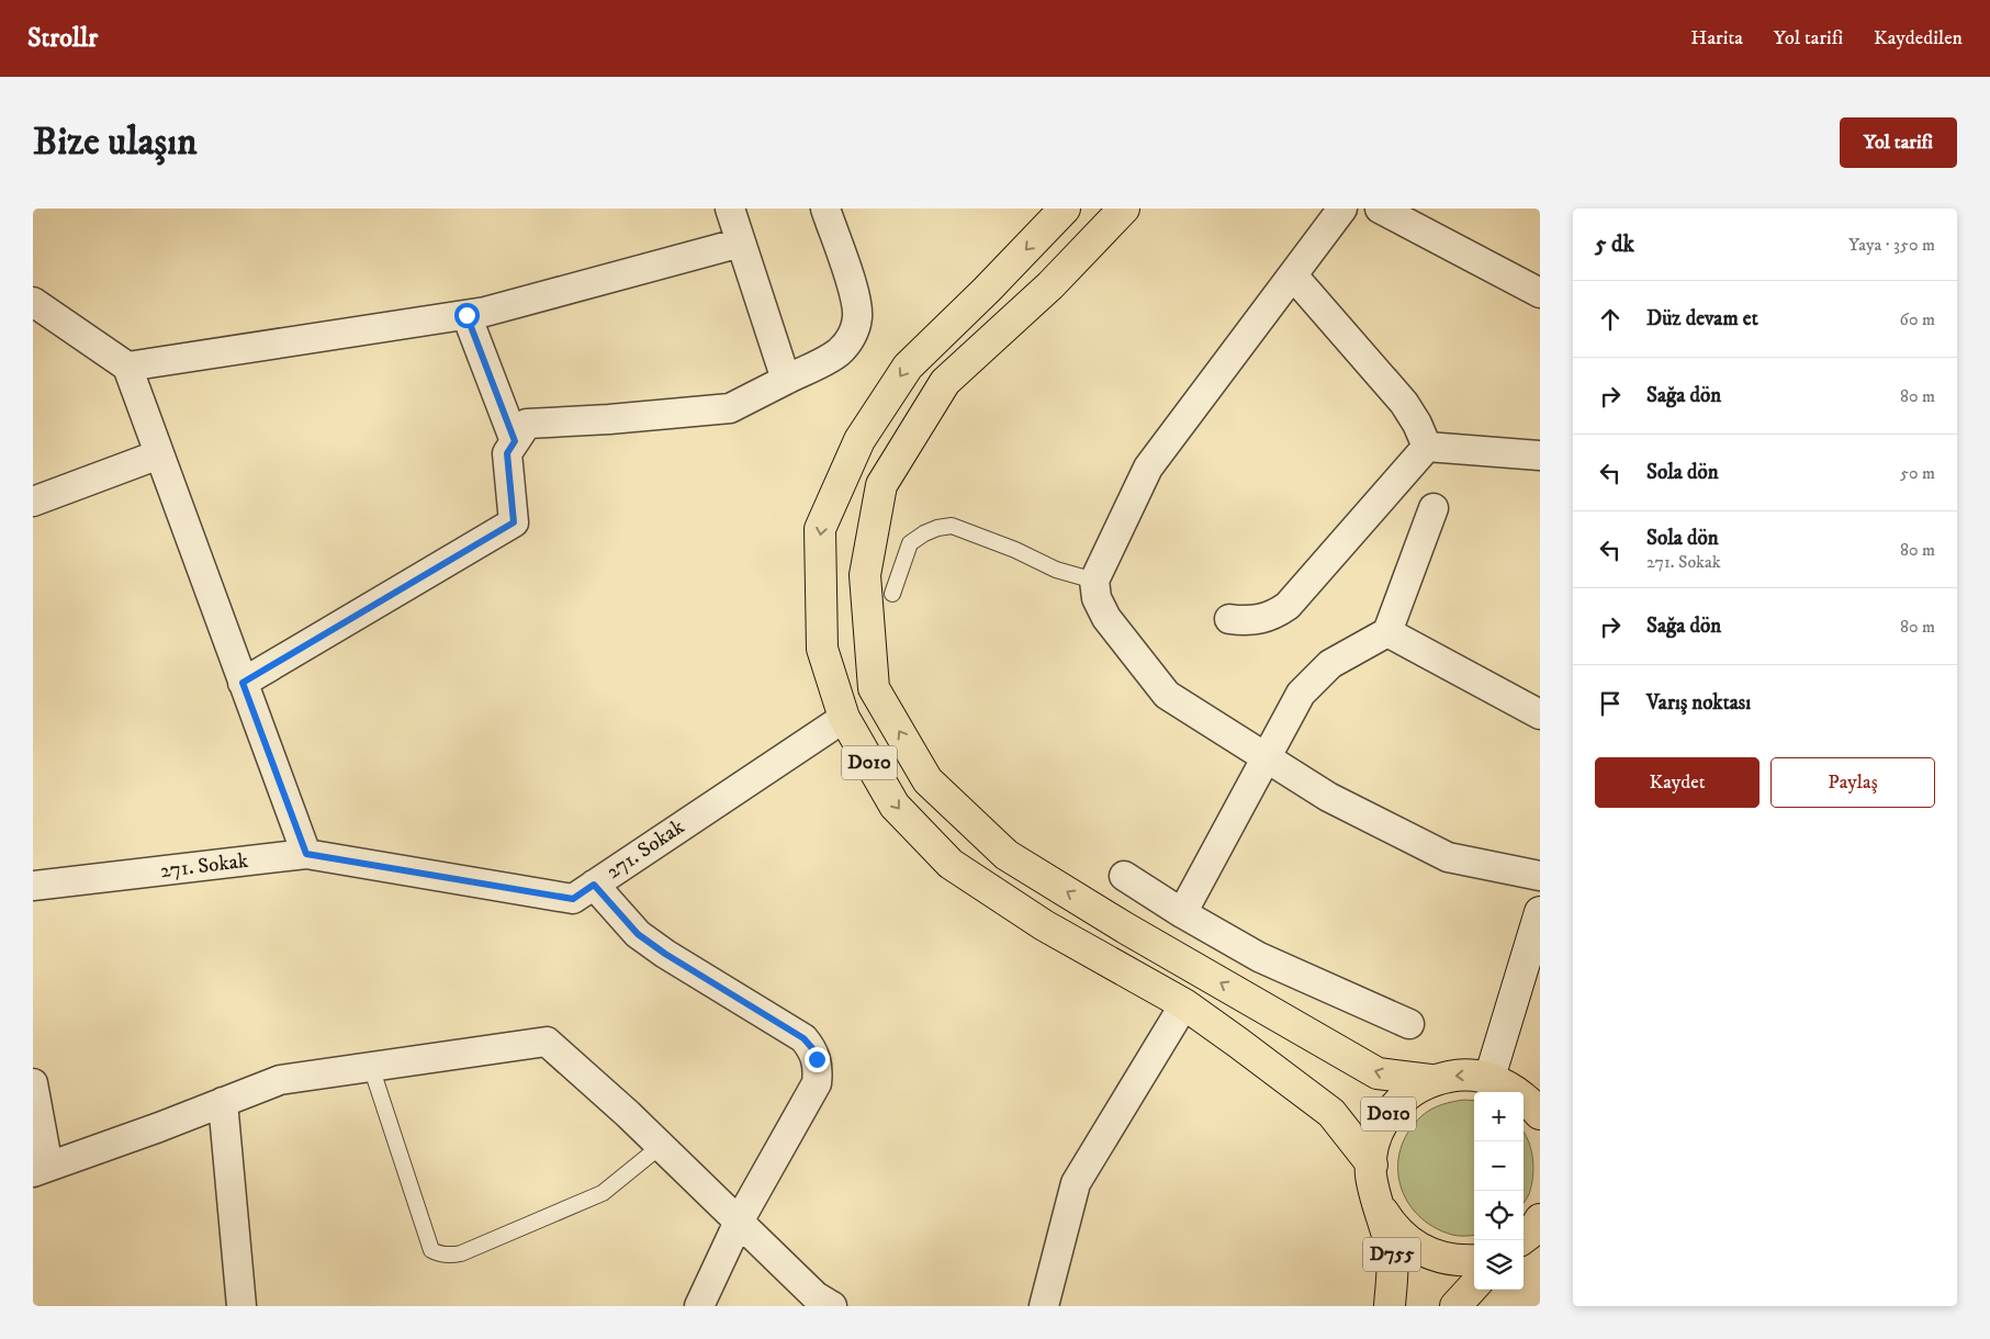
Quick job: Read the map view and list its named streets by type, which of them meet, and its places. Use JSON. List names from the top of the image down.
{
  "streets": {
    "highway": ["D010", "D755"],
    "street": ["271. Sokak"]
  },
  "crossings": [
    ["D010", "271. Sokak"],
    ["D010", "D755"]
  ],
  "page": {
    "header": "Strollr",
    "nav": ["Harita", "Yol tarifi", "Kaydedilen"],
    "buttons": [
      "Yol tarifi",
      ["Kaydet", "Paylaş"]
    ],
    "title": "Bize ulaşın",
    "heading": ["5 dk", "Yaya · 350 m"],
    "list": [
      ["Düz devam et", "60 m"],
      ["Sağa dön", "80 m"],
      ["Sola dön", "50 m"],
      ["Sola dön", "271. Sokak", "80 m"],
      ["Sağa dön", "80 m"],
      "Varış noktası"
    ],
    "map_buttons": ["+", "−"]
  }
}
